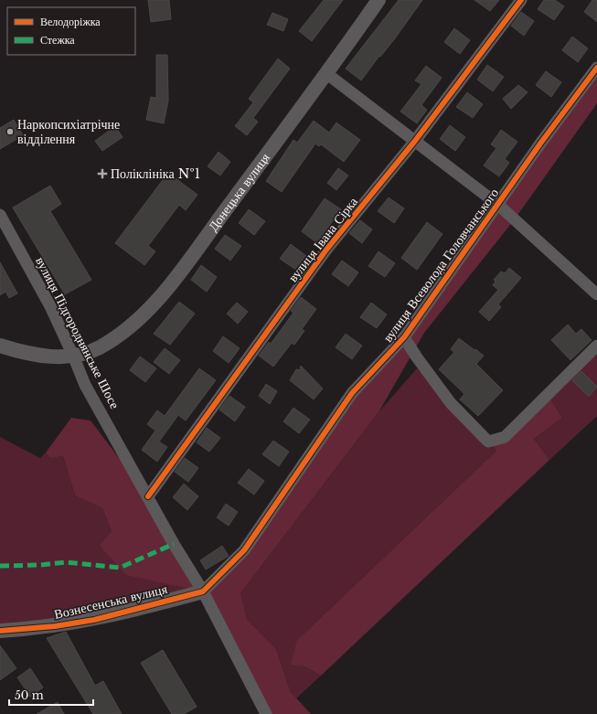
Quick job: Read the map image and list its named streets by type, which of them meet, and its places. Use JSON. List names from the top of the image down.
{
  "streets": {
    "street": [
      "Донецька вулиця",
      "вулиця Івана Сірка",
      "вулиця Всеволода Головчанського",
      "вулиця Підгороднянське Шосе",
      "Вознесенська вулиця"
    ]
  },
  "crossings": [
    ["Донецька вулиця", "вулиця Підгороднянське Шосе"],
    ["вулиця Івана Сірка", "вулиця Підгороднянське Шосе"],
    ["вулиця Всеволода Головчанського", "вулиця Підгороднянське Шосе"],
    ["вулиця Всеволода Головчанського", "Вознесенська вулиця"],
    ["вулиця Підгороднянське Шосе", "Вознесенська вулиця"]
  ],
  "places": {
    "other": ["Наркопсихіатрічне відділення"],
    "health": ["Поліклініка №1"]
  },
  "legend": ["Велодоріжка", "Стежка"],
  "scale_bar": "50 m"
}
